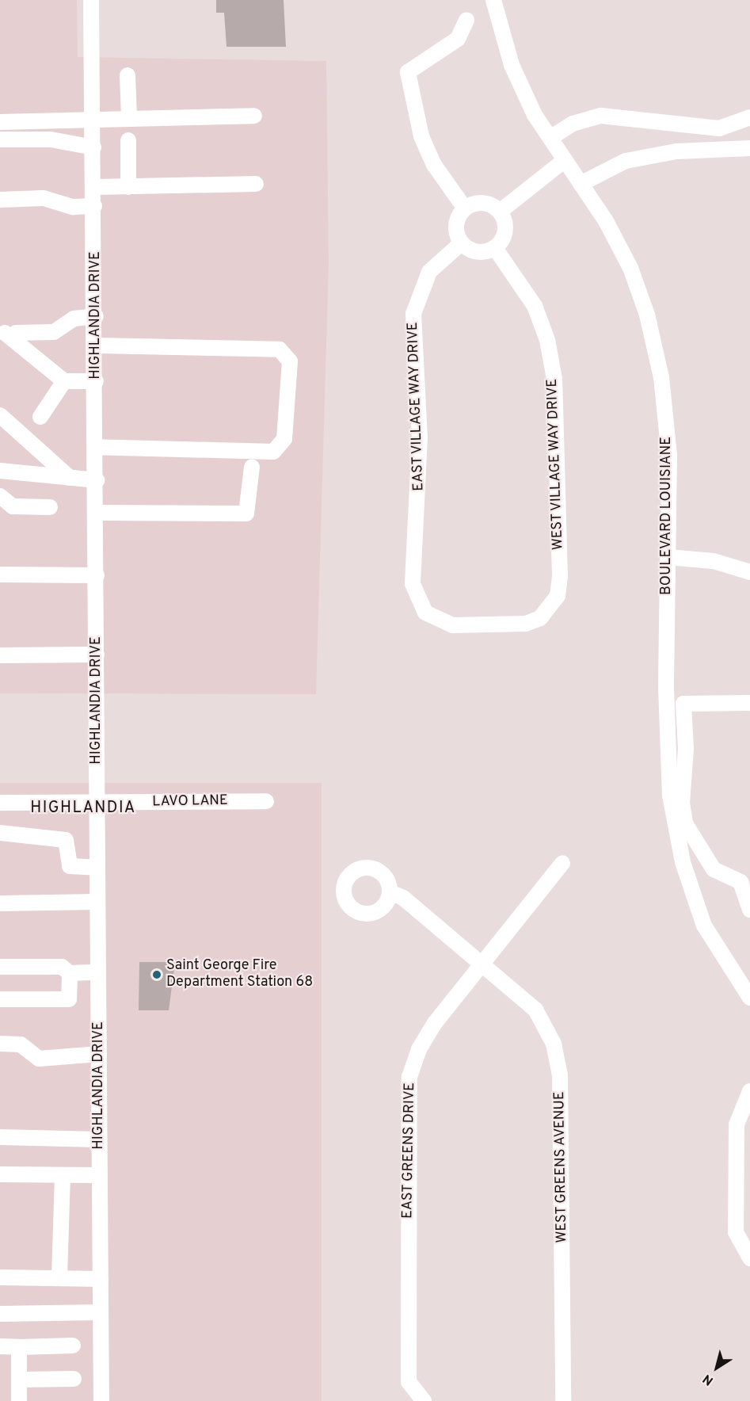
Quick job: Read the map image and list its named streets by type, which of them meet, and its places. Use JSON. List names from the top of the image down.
{
  "streets": {
    "street": [
      "HIGHLANDIA DRIVE",
      "EAST VILLAGE WAY DRIVE",
      "WEST VILLAGE WAY DRIVE",
      "BOULEVARD LOUISIANE",
      "LAVO LANE",
      "EAST GREENS DRIVE",
      "WEST GREENS AVENUE"
    ]
  },
  "crossings": [
    ["HIGHLANDIA DRIVE", "LAVO LANE"],
    ["EAST VILLAGE WAY DRIVE", "WEST VILLAGE WAY DRIVE"],
    ["EAST GREENS DRIVE", "WEST GREENS AVENUE"]
  ],
  "districts": ["HIGHLANDIA"],
  "places": ["Saint George Fire Department Station 68"],
  "north": "bottom left"
}
